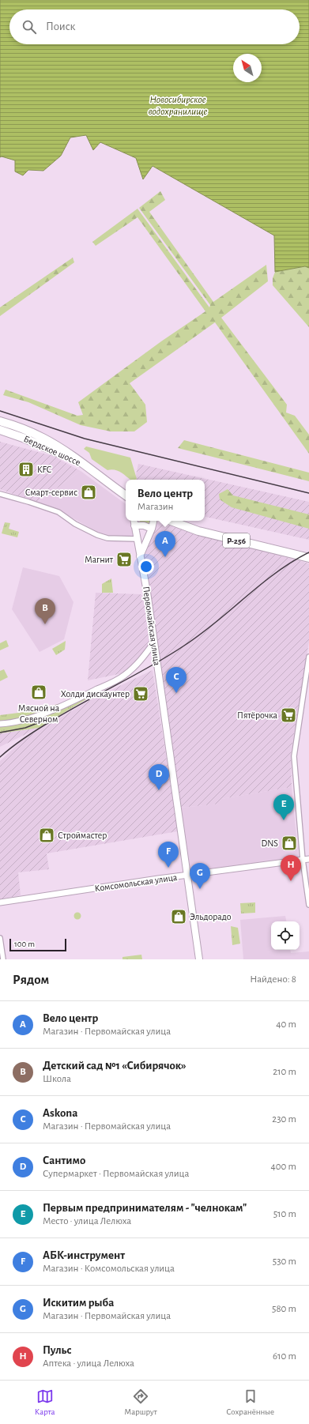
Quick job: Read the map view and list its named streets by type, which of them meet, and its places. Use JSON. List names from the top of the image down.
{
  "streets": {
    "highway": ["Бердское шоссе", "Р-256"],
    "main road": ["Первомайская улица"],
    "street": ["Комсомольская улица"]
  },
  "crossings": [
    ["Первомайская улица", "Комсомольская улица"]
  ],
  "water": ["Новосибирское водохранилище"],
  "places": {
    "building": ["KFC"],
    "shop": [
      "Смарт-сервис",
      "Мясной на Северном",
      "Строймастер",
      "DNS",
      "Эльдорадо"
    ],
    "supermarket": ["Магнит", "Холди дискаунтер", "Пятёрочка"]
  },
  "scale_bar": "100 m",
  "north": "top left",
  "page": {
    "search": "Поиск",
    "popup": ["Вело центр", "Магазин"],
    "pins": [
      "A",
      "B",
      "C",
      "D",
      "E",
      "F",
      "H",
      "G"
    ],
    "scale": "100 m",
    "heading": ["Рядом", "Найдено: 8"],
    "list": [
      {
        "mark": "A",
        "name": "Вело центр",
        "note": "Магазин · Первомайская улица",
        "value": "40 m"
      },
      {
        "mark": "B",
        "name": "Детский сад №1 «Сибирячок»",
        "note": "Школа",
        "value": "210 m"
      },
      {
        "mark": "C",
        "name": "Askona",
        "note": "Магазин · Первомайская улица",
        "value": "230 m"
      },
      {
        "mark": "D",
        "name": "Сантимо",
        "note": "Супермаркет · Первомайская улица",
        "value": "400 m"
      },
      {
        "mark": "E",
        "name": "Первым предпринимателям - \"челнокам\"",
        "note": "Место · улица Лелюха",
        "value": "510 m"
      },
      {
        "mark": "F",
        "name": "АБК-инструмент",
        "note": "Магазин · Комсомольская улица",
        "value": "530 m"
      },
      {
        "mark": "G",
        "name": "Искитим рыба",
        "note": "Магазин · Первомайская улица",
        "value": "580 m"
      },
      {
        "mark": "H",
        "name": "Пульс",
        "note": "Аптека · улица Лелюха",
        "value": "610 m"
      }
    ],
    "nav": ["Карта", "Маршрут", "Сохранённые"]
  }
}
